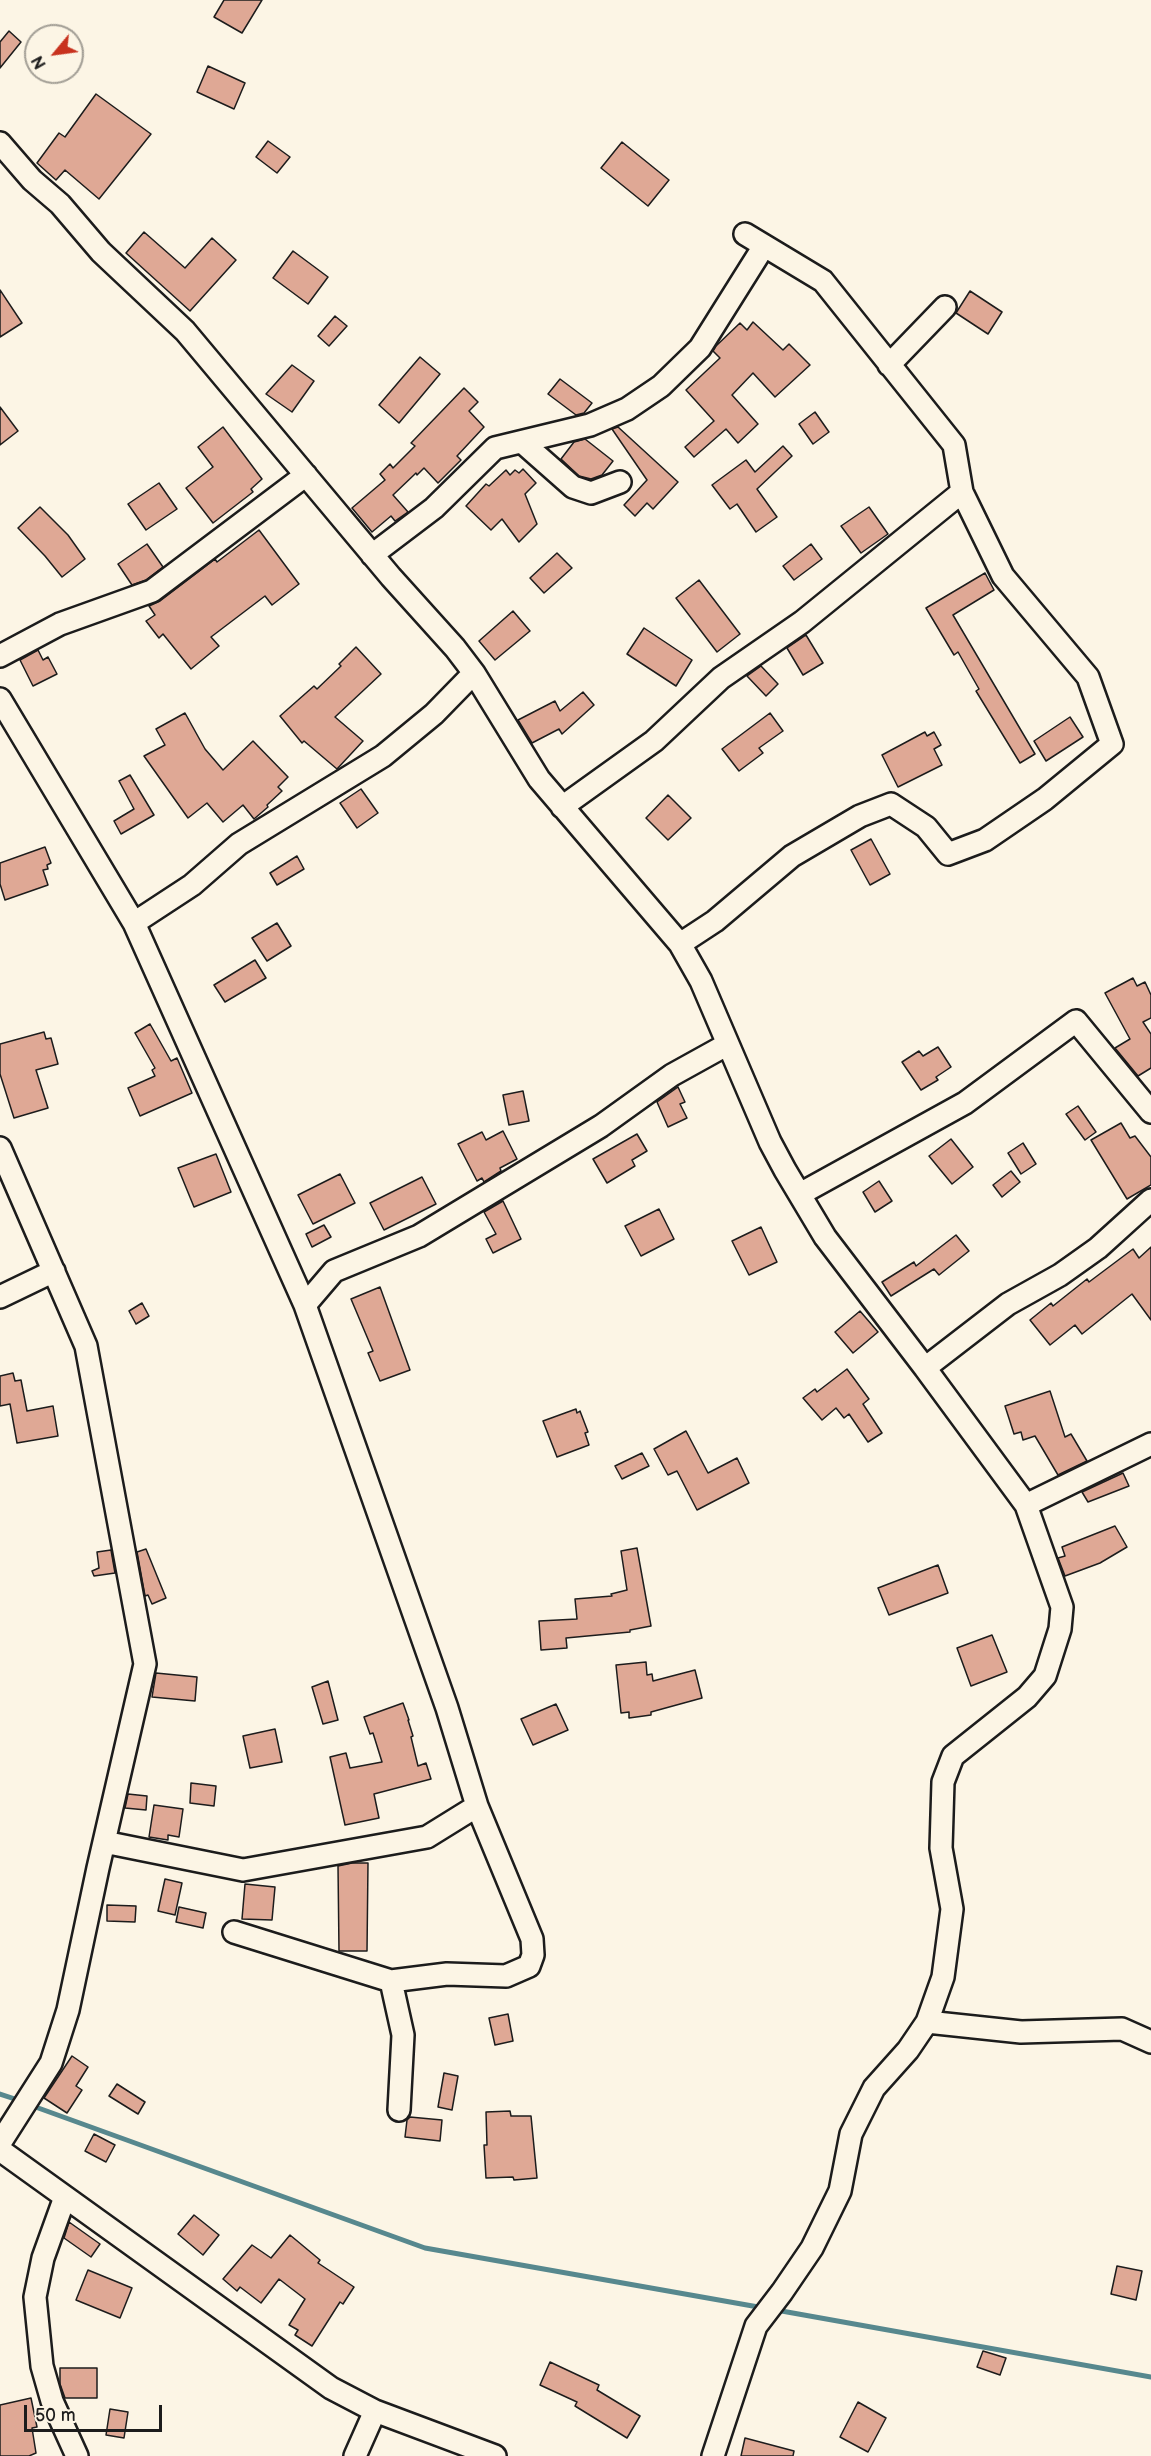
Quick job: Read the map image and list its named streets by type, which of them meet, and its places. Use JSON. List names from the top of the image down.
{
  "scale_bar": "50 m",
  "north": "bottom left"
}
